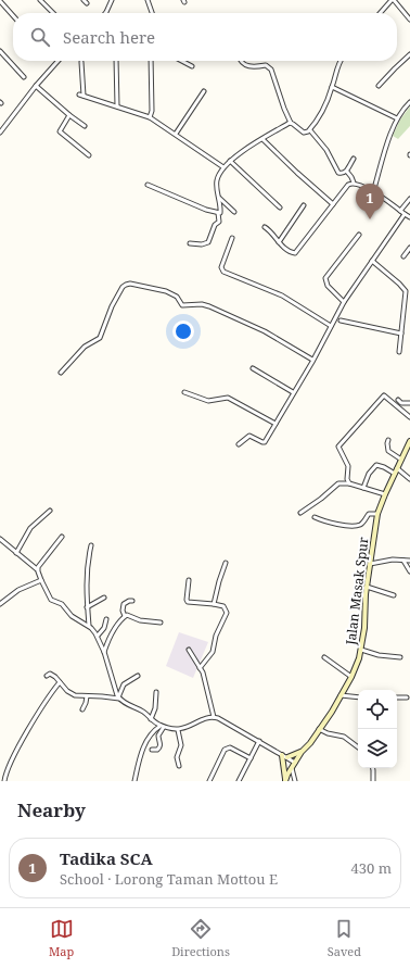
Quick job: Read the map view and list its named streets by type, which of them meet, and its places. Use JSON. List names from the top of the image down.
{
  "streets": {
    "street": ["Jalan Masak Spur"]
  },
  "page": {
    "search": "Search here",
    "pins": "1",
    "heading": "Nearby",
    "list": [
      {
        "mark": "1",
        "name": "Tadika SCA",
        "note": "School · Lorong Taman Mottou E",
        "value": "430 m"
      }
    ],
    "nav": ["Map", "Directions", "Saved"]
  }
}
